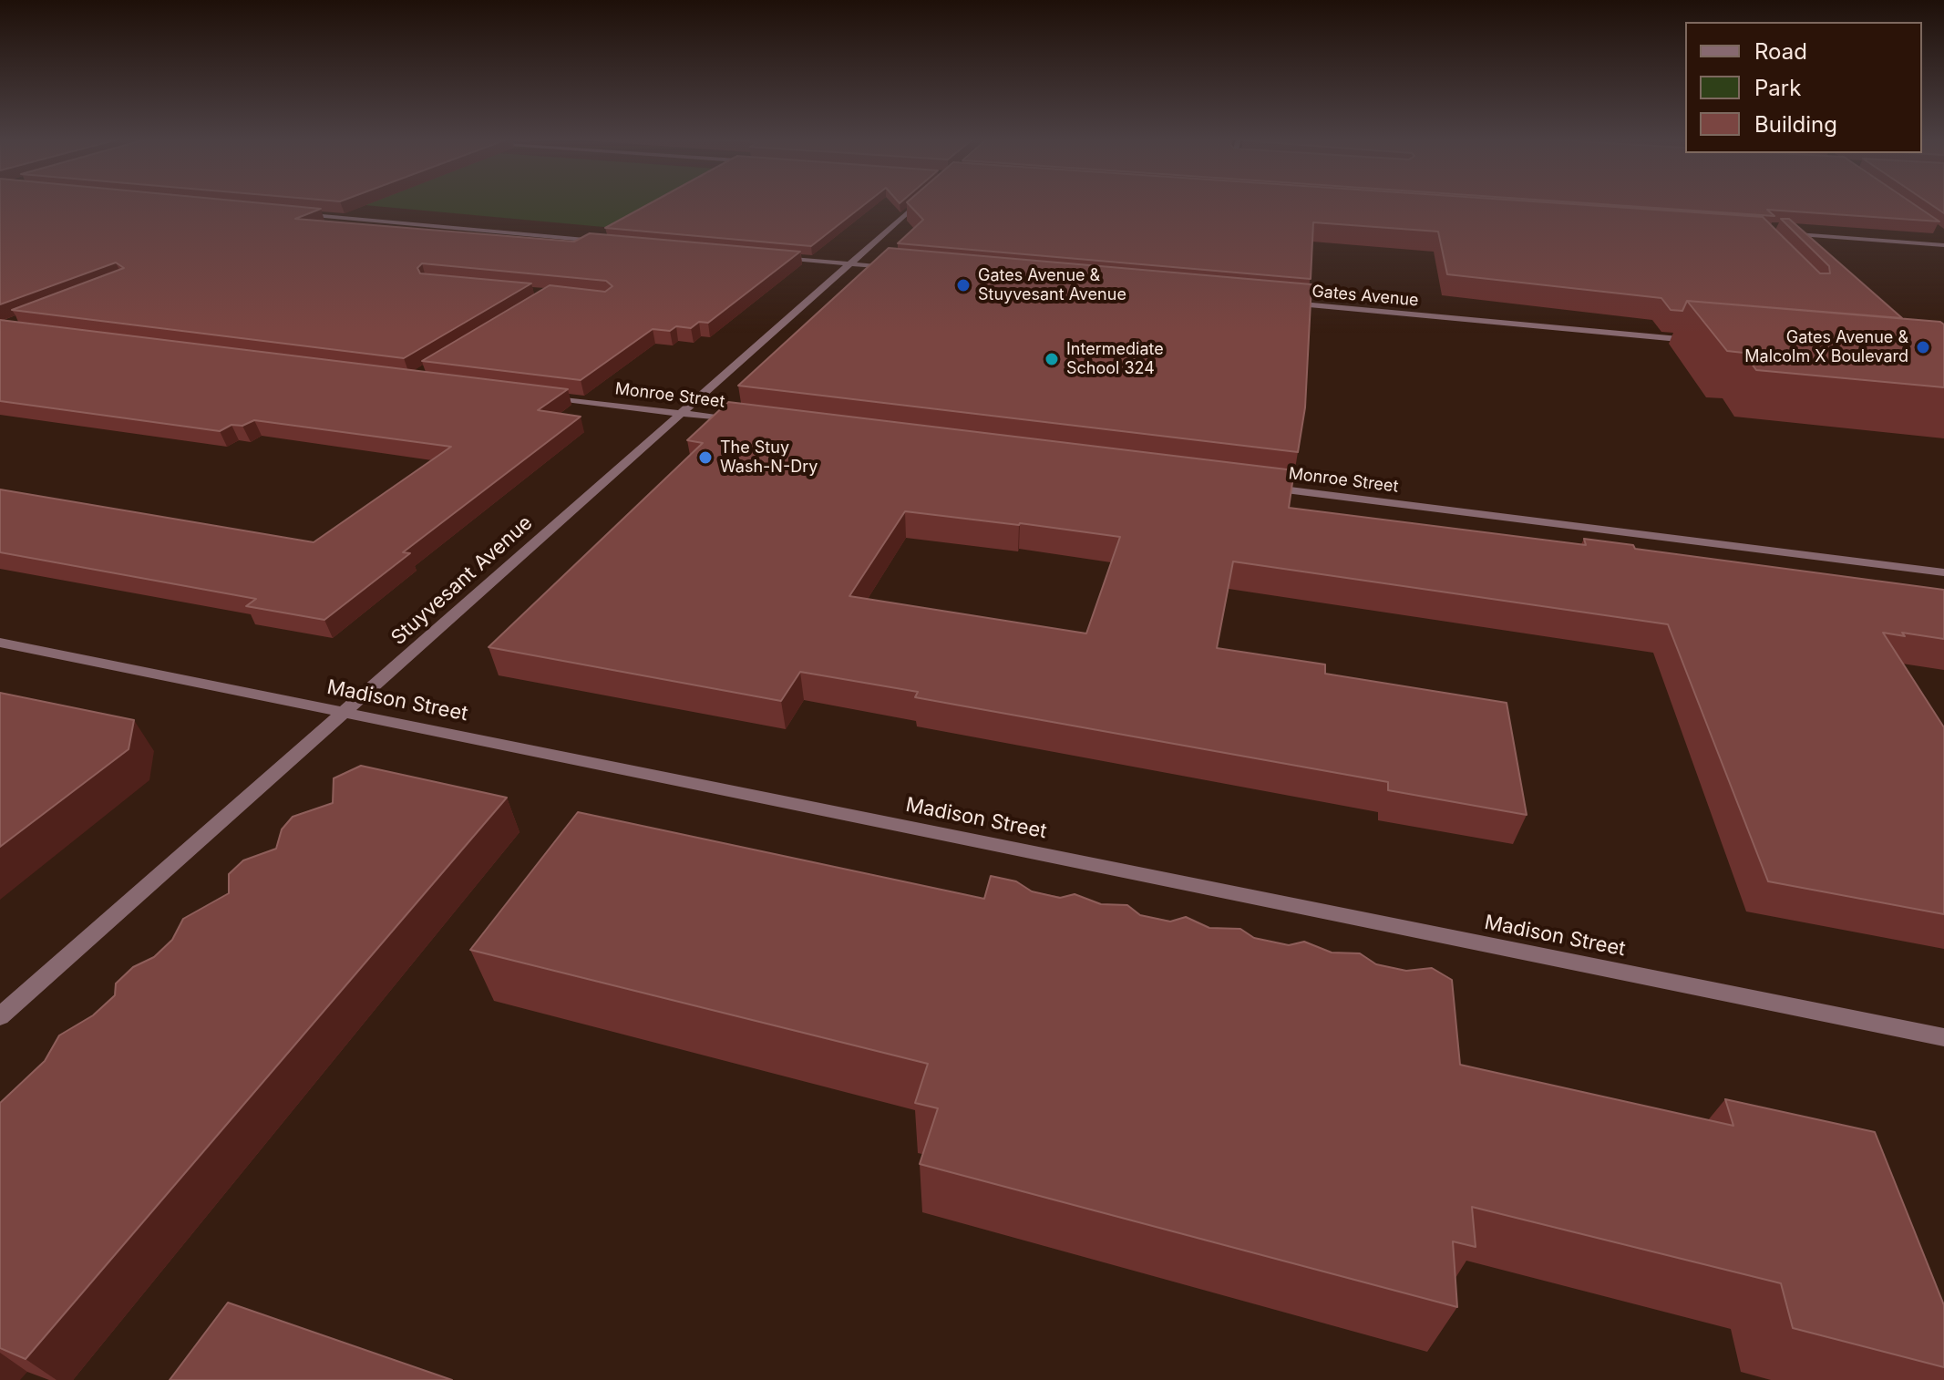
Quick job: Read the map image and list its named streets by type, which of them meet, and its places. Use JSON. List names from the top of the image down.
{
  "streets": {
    "street": [
      "Gates Avenue",
      "Monroe Street",
      "Stuyvesant Avenue",
      "Madison Street"
    ]
  },
  "crossings": [
    ["Monroe Street", "Stuyvesant Avenue"],
    ["Stuyvesant Avenue", "Madison Street"]
  ],
  "places": [
    "Gates Avenue & Stuyvesant Avenue",
    "Gates Avenue & Malcolm X Boulevard",
    "Intermediate School 324",
    "The Stuy Wash-N-Dry"
  ],
  "legend": ["Road", "Park", "Building"]
}
